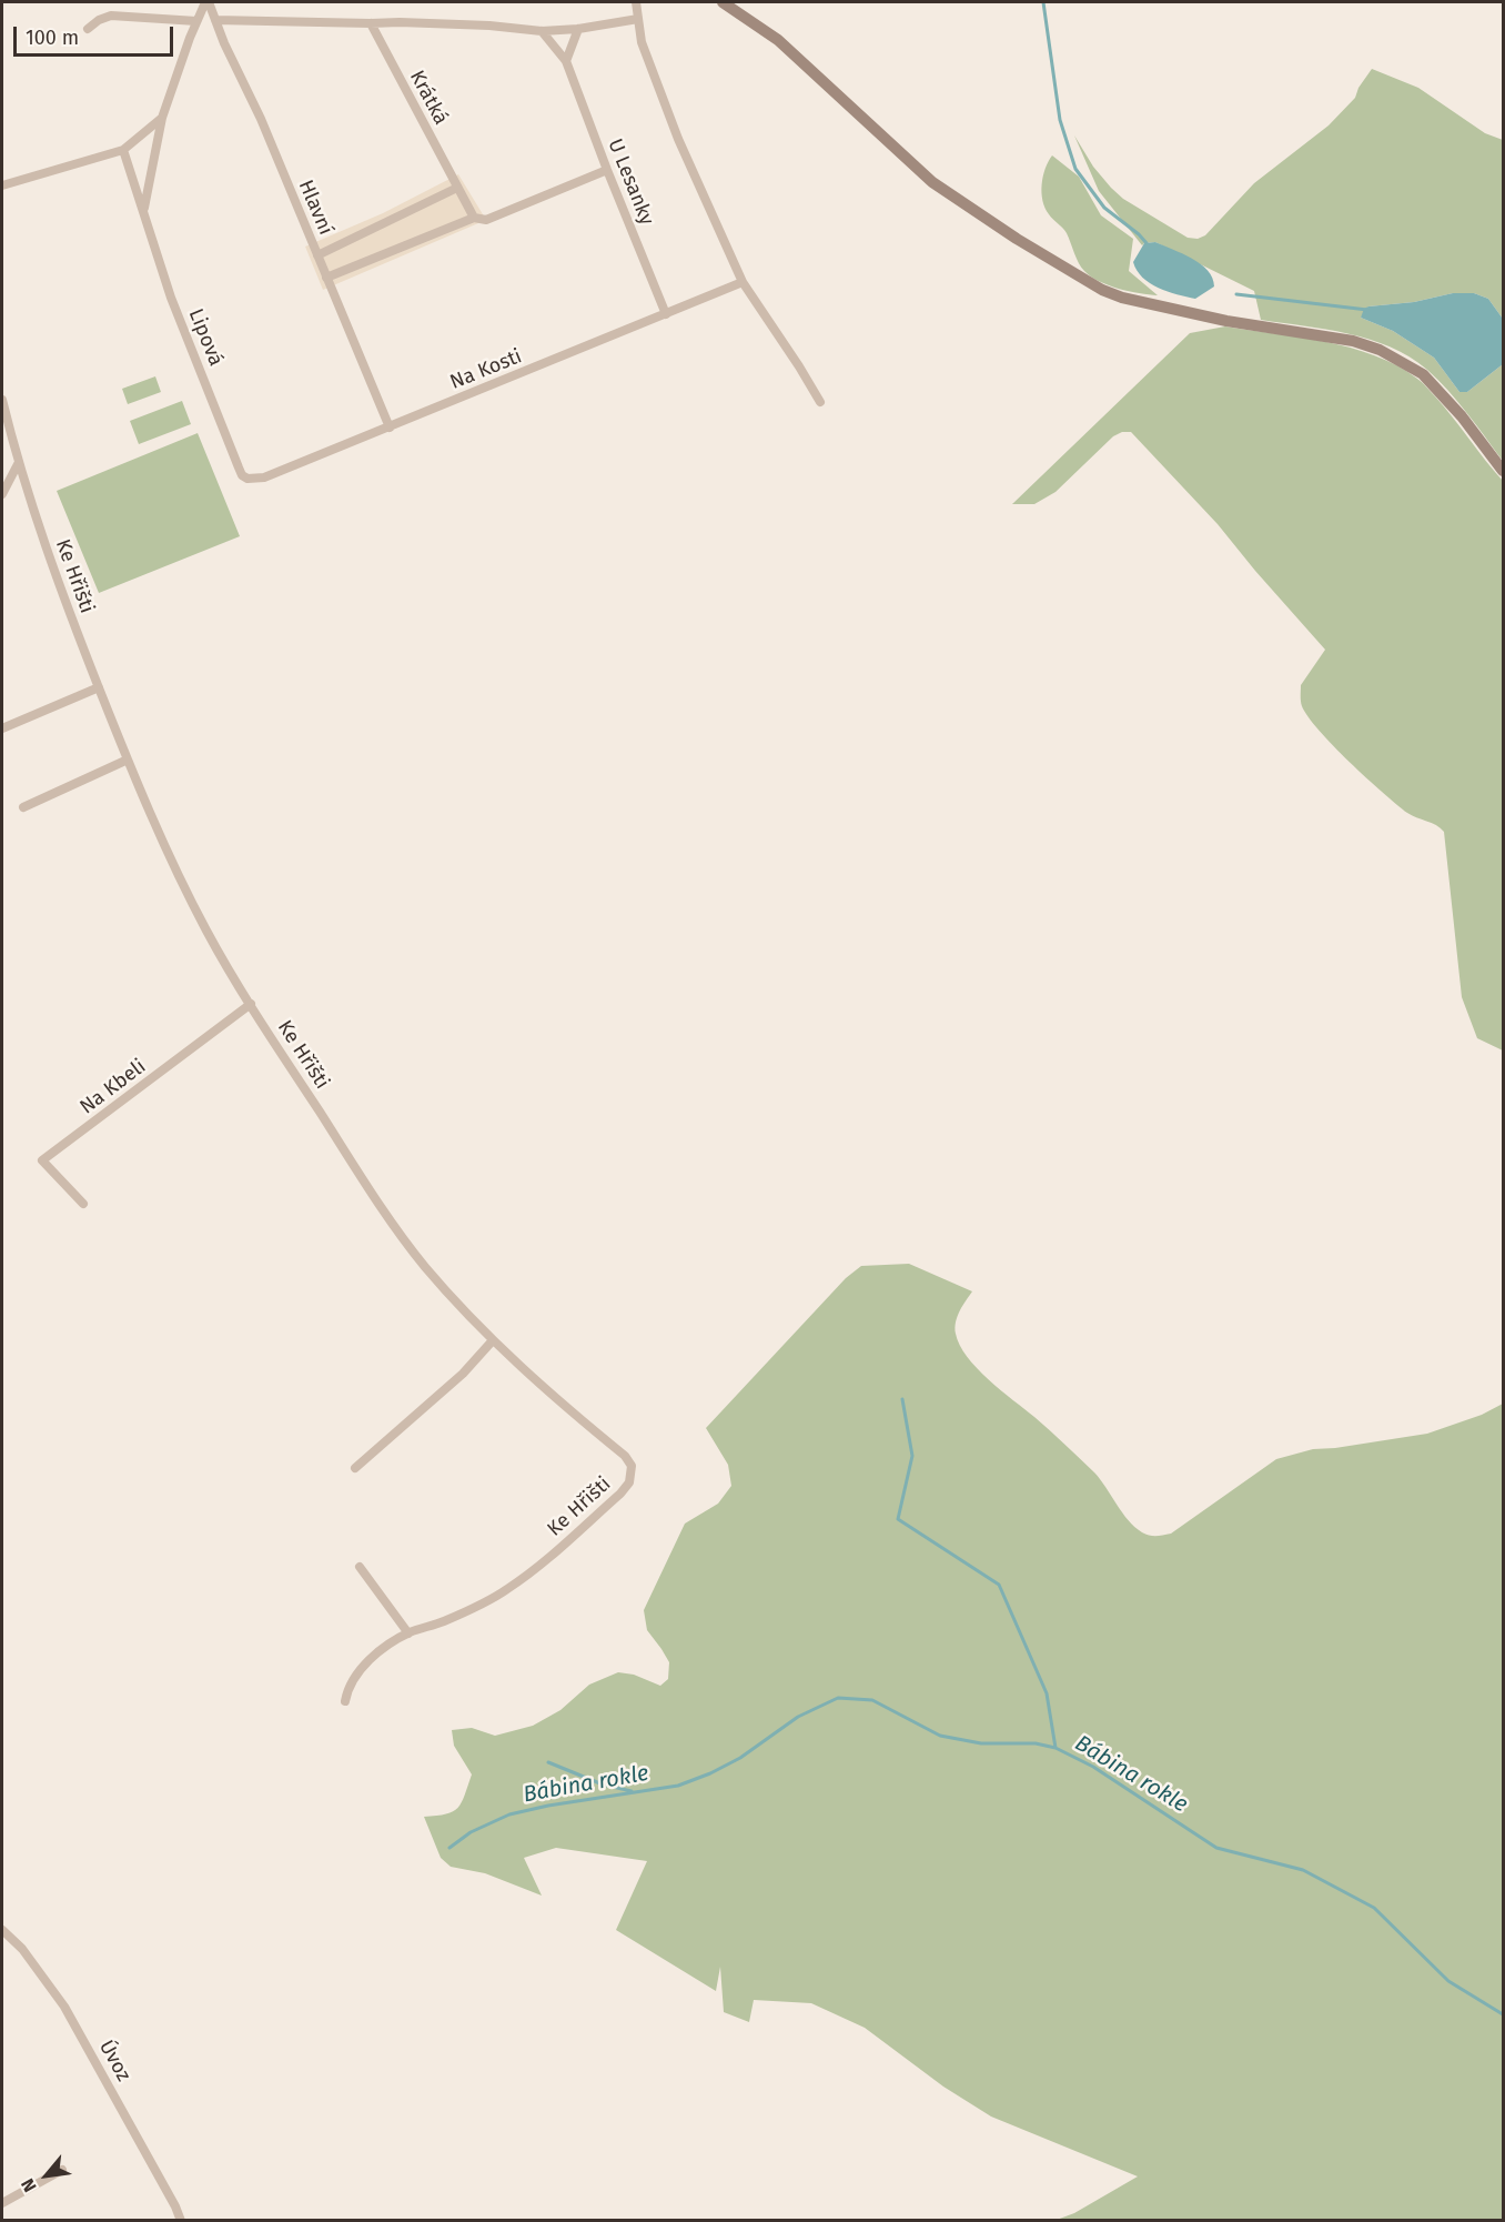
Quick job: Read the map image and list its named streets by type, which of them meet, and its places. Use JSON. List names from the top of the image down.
{
  "streets": {
    "street": [
      "Krátká",
      "U Lesanky",
      "Hlavní",
      "Lipová",
      "Na Kosti",
      "Ke Hřišti",
      "Na Kbeli",
      "Úvoz"
    ]
  },
  "crossings": [
    ["U Lesanky", "Na Kosti"],
    ["Hlavní", "Lipová"],
    ["Hlavní", "Na Kosti"],
    ["Lipová", "Na Kosti"],
    ["Ke Hřišti", "Na Kbeli"]
  ],
  "water": ["Bábina rokle"],
  "scale_bar": "100 m",
  "north": "bottom left"
}
